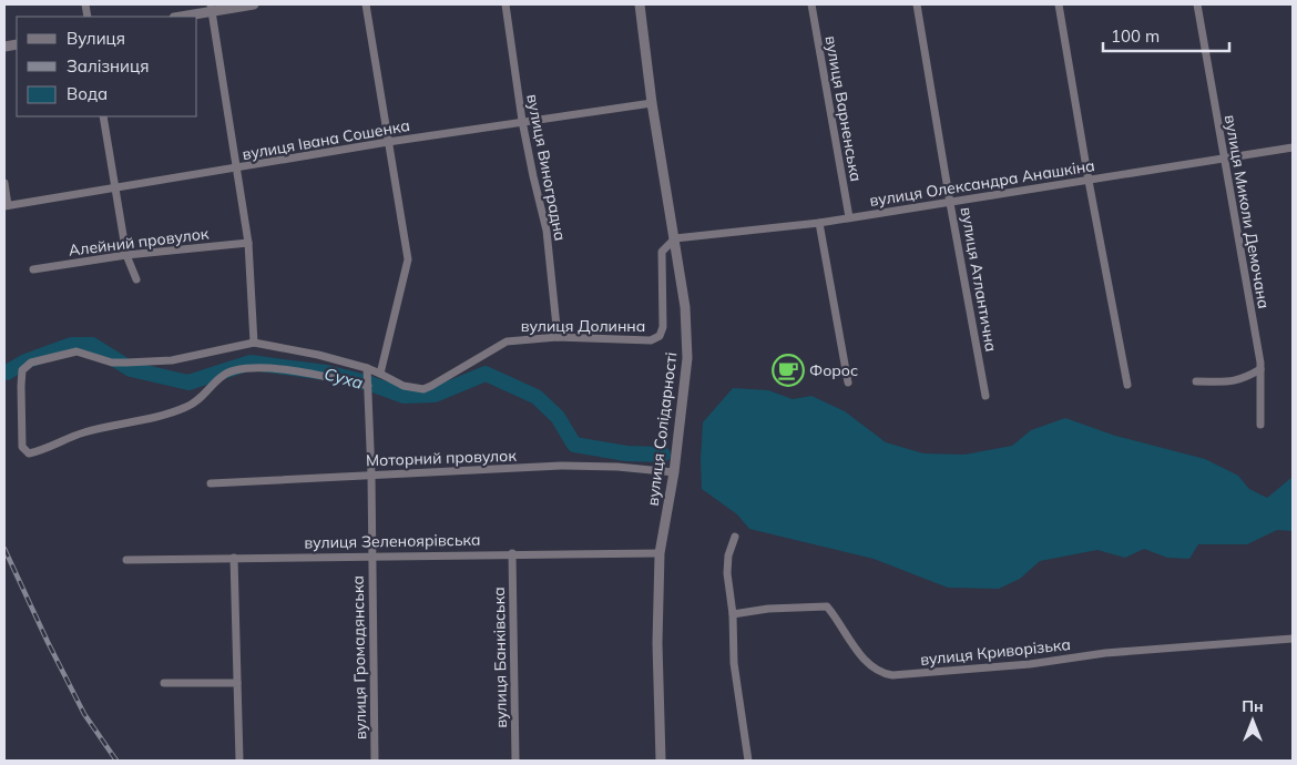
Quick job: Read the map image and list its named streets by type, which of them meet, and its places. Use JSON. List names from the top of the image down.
{
  "streets": {
    "street": [
      "вулиця Варненська",
      "вулиця Івана Сошенка",
      "вулиця Виноградна",
      "вулиця Олександра Анашкіна",
      "вулиця Миколи Демочана",
      "Алейний провулок",
      "вулиця Атлантична",
      "вулиця Долинна",
      "вулиця Солідарності",
      "Моторний провулок",
      "вулиця Зеленоярівська",
      "вулиця Криворізька",
      "вулиця Громадянська",
      "вулиця Банківська"
    ]
  },
  "crossings": [
    ["вулиця Варненська", "вулиця Олександра Анашкіна"],
    ["вулиця Івана Сошенка", "вулиця Виноградна"],
    ["вулиця Івана Сошенка", "вулиця Солідарності"],
    ["вулиця Виноградна", "вулиця Долинна"],
    ["вулиця Олександра Анашкіна", "вулиця Миколи Демочана"],
    ["вулиця Олександра Анашкіна", "вулиця Атлантична"],
    ["вулиця Олександра Анашкіна", "вулиця Долинна"],
    ["вулиця Олександра Анашкіна", "вулиця Солідарності"],
    ["вулиця Долинна", "вулиця Солідарності"],
    ["вулиця Долинна", "вулиця Громадянська"],
    ["вулиця Солідарності", "Моторний провулок"],
    ["вулиця Солідарності", "вулиця Зеленоярівська"],
    ["Моторний провулок", "вулиця Громадянська"],
    ["вулиця Зеленоярівська", "вулиця Громадянська"],
    ["вулиця Зеленоярівська", "вулиця Банківська"]
  ],
  "water": ["Суха"],
  "places": {
    "cafe": ["Форос"]
  },
  "legend": ["Вулиця", "Залізниця", "Вода"],
  "scale_bar": "100 m",
  "north": "top"
}
